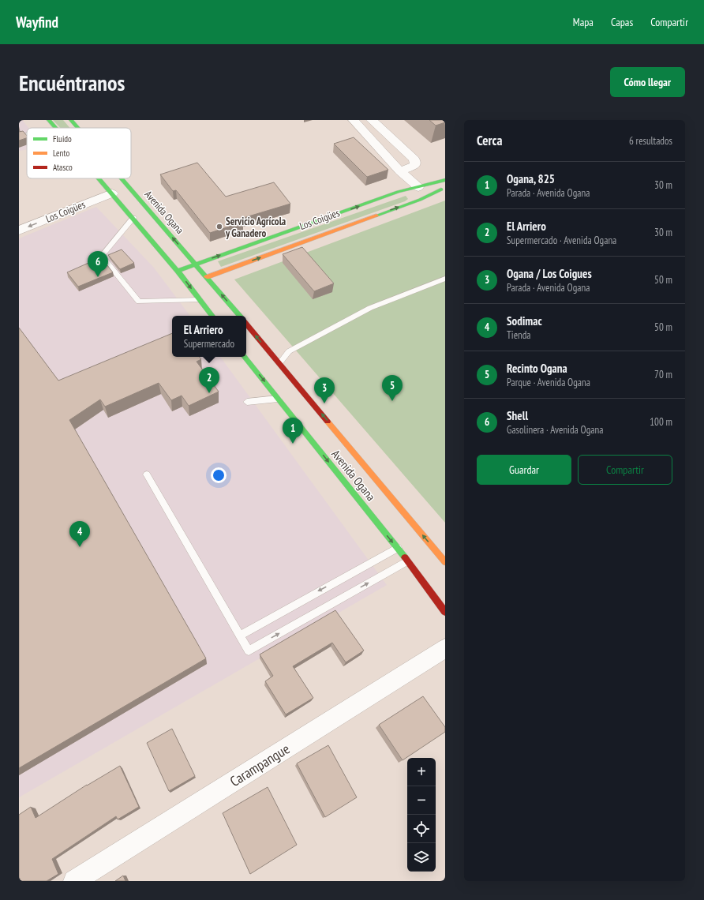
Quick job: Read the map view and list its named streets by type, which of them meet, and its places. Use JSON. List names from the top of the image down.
{
  "streets": {
    "main road": ["Los Coigües", "Avenida Ogana"],
    "street": ["Carampangue"]
  },
  "crossings": [
    ["Los Coigües", "Avenida Ogana"]
  ],
  "places": ["Servicio Agrícola y Ganadero"],
  "legend": ["Fluido", "Lento", "Atasco"],
  "page": {
    "header": "Wayfind",
    "nav": ["Mapa", "Capas", "Compartir"],
    "buttons": [
      "Cómo llegar",
      ["Guardar", "Compartir"]
    ],
    "title": "Encuéntranos",
    "heading": ["Cerca", "6 resultados"],
    "list": [
      {
        "mark": "1",
        "name": "Ogana, 825",
        "note": "Parada · Avenida Ogana",
        "value": "30 m"
      },
      {
        "mark": "2",
        "name": "El Arriero",
        "note": "Supermercado · Avenida Ogana",
        "value": "30 m"
      },
      {
        "mark": "3",
        "name": "Ogana / Los Coigues",
        "note": "Parada · Avenida Ogana",
        "value": "50 m"
      },
      {
        "mark": "4",
        "name": "Sodimac",
        "note": "Tienda",
        "value": "50 m"
      },
      {
        "mark": "5",
        "name": "Recinto Ogana",
        "note": "Parque · Avenida Ogana",
        "value": "70 m"
      },
      {
        "mark": "6",
        "name": "Shell",
        "note": "Gasolinera · Avenida Ogana",
        "value": "100 m"
      }
    ],
    "pins": [
      "6",
      "2",
      "5",
      "3",
      "1",
      "4"
    ],
    "popup": ["El Arriero", "Supermercado"],
    "map_buttons": ["+", "−"]
  }
}
